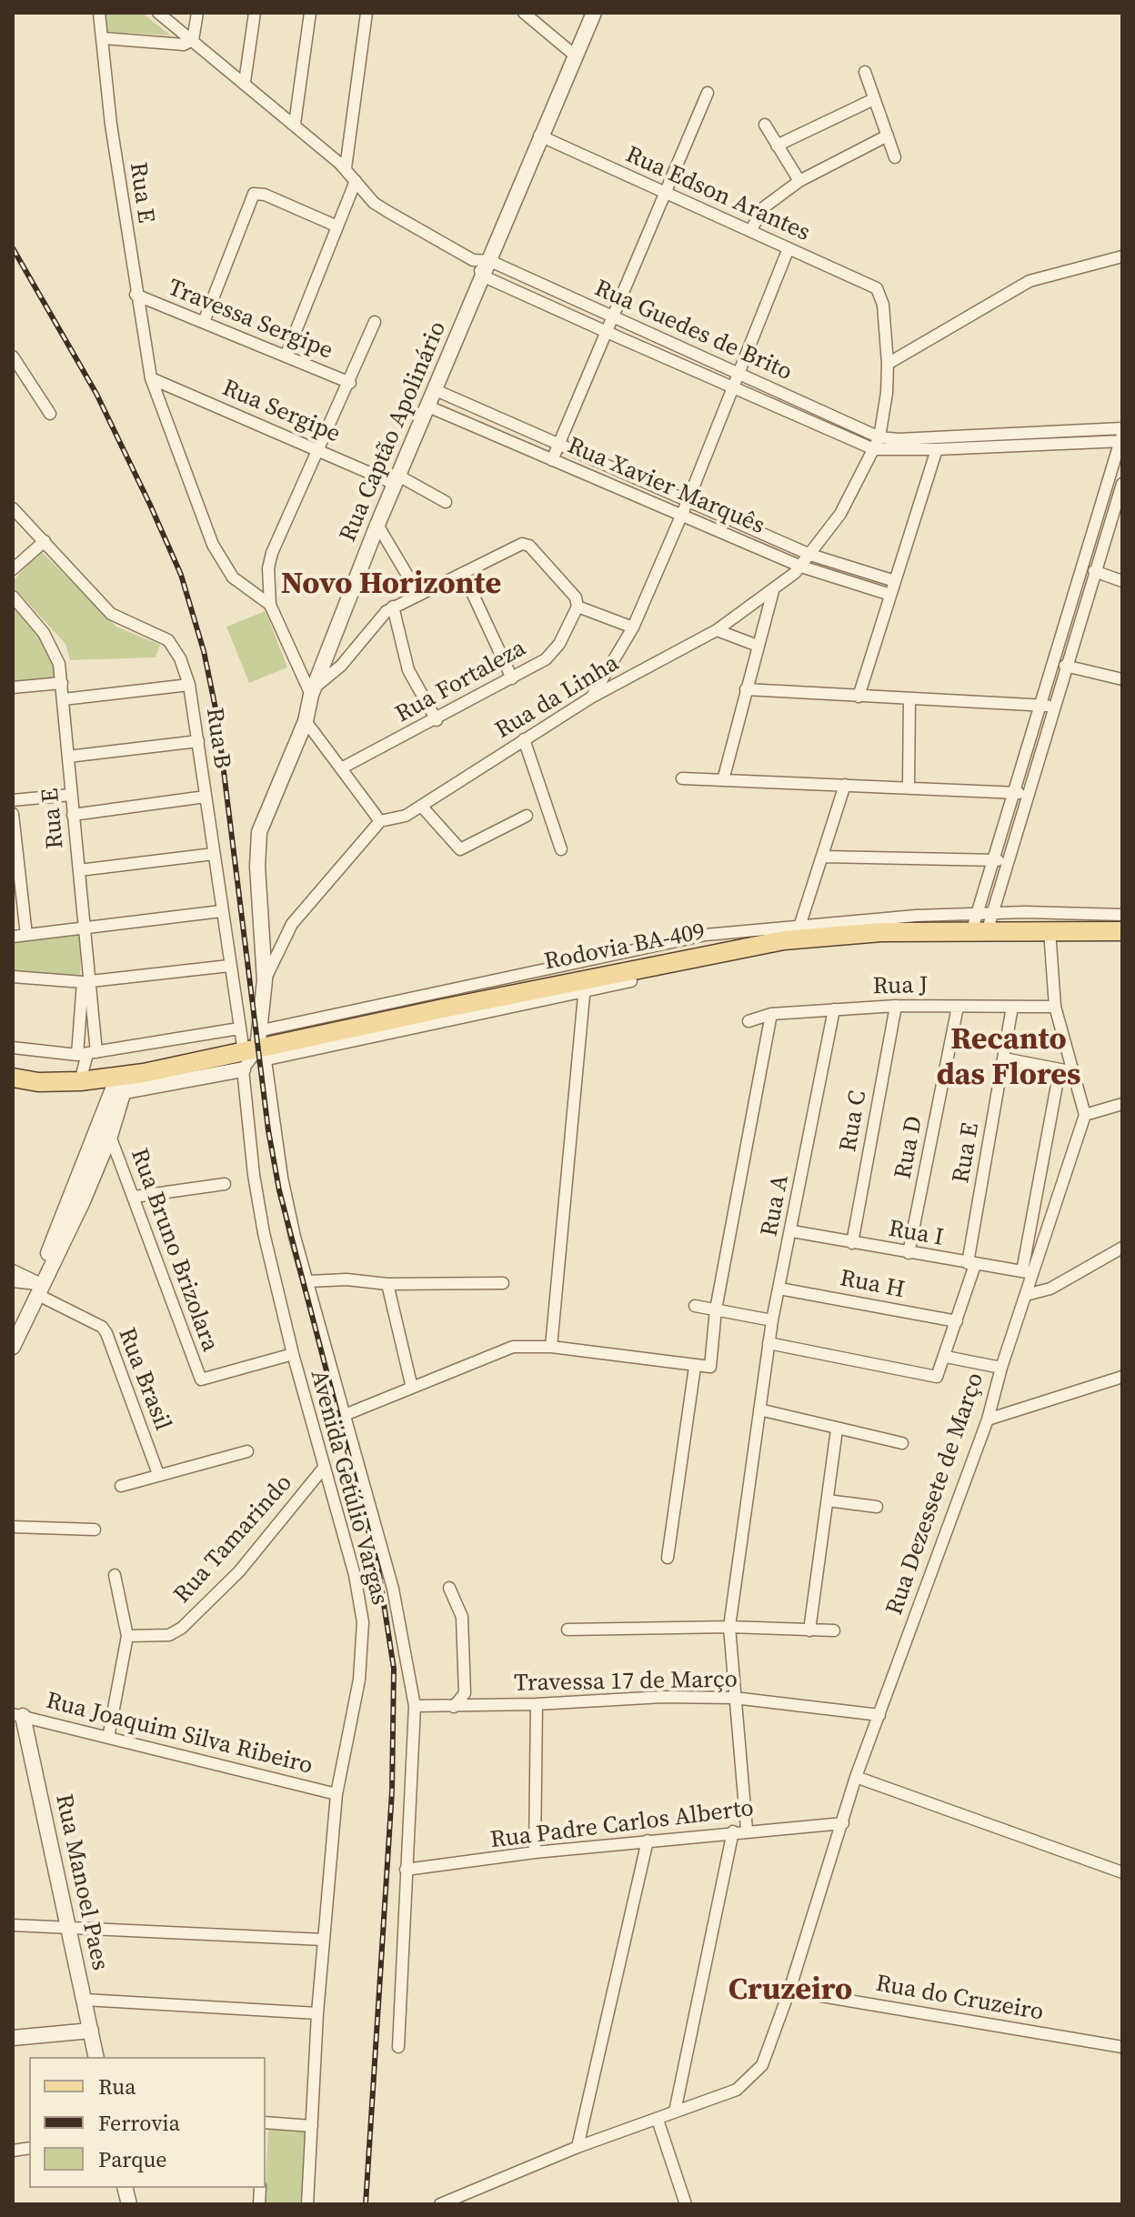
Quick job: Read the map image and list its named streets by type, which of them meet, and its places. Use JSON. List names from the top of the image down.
{
  "streets": {
    "main road": ["Rodovia BA-409"],
    "street": [
      "Rua E",
      "Rua Edson Arantes",
      "Travessa Sergipe",
      "Rua Guedes de Brito",
      "Rua Sergipe",
      "Rua Captão Apolinário",
      "Rua Xavier Marquês",
      "Rua Fortaleza",
      "Rua da Linha",
      "Rua B",
      "Rua J",
      "Rua C",
      "Rua D",
      "Rua A",
      "Rua I",
      "Rua Bruno Brizolara",
      "Rua H",
      "Rua Brasil",
      "Avenida Getúlio Vargas",
      "Rua Dezessete de Março",
      "Rua Tamarindo",
      "Travessa 17 de Março",
      "Rua Joaquim Silva Ribeiro",
      "Rua Padre Carlos Alberto",
      "Rua Manoel Paes",
      "Rua do Cruzeiro"
    ]
  },
  "crossings": [
    ["Rua E", "Travessa Sergipe"],
    ["Rua E", "Rua Sergipe"],
    ["Rua E", "Rodovia BA-409"],
    ["Rua E", "Rua J"],
    ["Rua E", "Rua A"],
    ["Rua E", "Rua I"],
    ["Rua E", "Rua H"],
    ["Rua Edson Arantes", "Rua Captão Apolinário"],
    ["Rua Edson Arantes", "Rua da Linha"],
    ["Rua Guedes de Brito", "Rua Captão Apolinário"],
    ["Rua Guedes de Brito", "Rua da Linha"],
    ["Rua Sergipe", "Rua Captão Apolinário"],
    ["Rua Captão Apolinário", "Rua Xavier Marquês"],
    ["Rua Captão Apolinário", "Rua B"],
    ["Rua Captão Apolinário", "Rodovia BA-409"],
    ["Rua Captão Apolinário", "Avenida Getúlio Vargas"],
    ["Rua Xavier Marquês", "Rua da Linha"],
    ["Rua B", "Rodovia BA-409"],
    ["Rua B", "Avenida Getúlio Vargas"],
    ["Rodovia BA-409", "Avenida Getúlio Vargas"],
    ["Rua J", "Rua C"],
    ["Rua J", "Rua D"],
    ["Rua J", "Rua A"],
    ["Rua C", "Rua I"],
    ["Rua D", "Rua I"],
    ["Rua A", "Rua I"],
    ["Rua A", "Rua H"],
    ["Rua A", "Travessa 17 de Março"],
    ["Rua A", "Rua Padre Carlos Alberto"],
    ["Rua I", "Rua Dezessete de Março"],
    ["Rua Bruno Brizolara", "Avenida Getúlio Vargas"],
    ["Avenida Getúlio Vargas", "Rua Tamarindo"],
    ["Avenida Getúlio Vargas", "Travessa 17 de Março"],
    ["Avenida Getúlio Vargas", "Rua Joaquim Silva Ribeiro"],
    ["Avenida Getúlio Vargas", "Rua Padre Carlos Alberto"],
    ["Rua Dezessete de Março", "Travessa 17 de Março"],
    ["Rua Dezessete de Março", "Rua Padre Carlos Alberto"],
    ["Rua Dezessete de Março", "Rua do Cruzeiro"],
    ["Rua Joaquim Silva Ribeiro", "Rua Manoel Paes"]
  ],
  "districts": ["Novo Horizonte", "Recanto das Flores", "Cruzeiro"],
  "legend": ["Rua", "Ferrovia", "Parque"]
}
